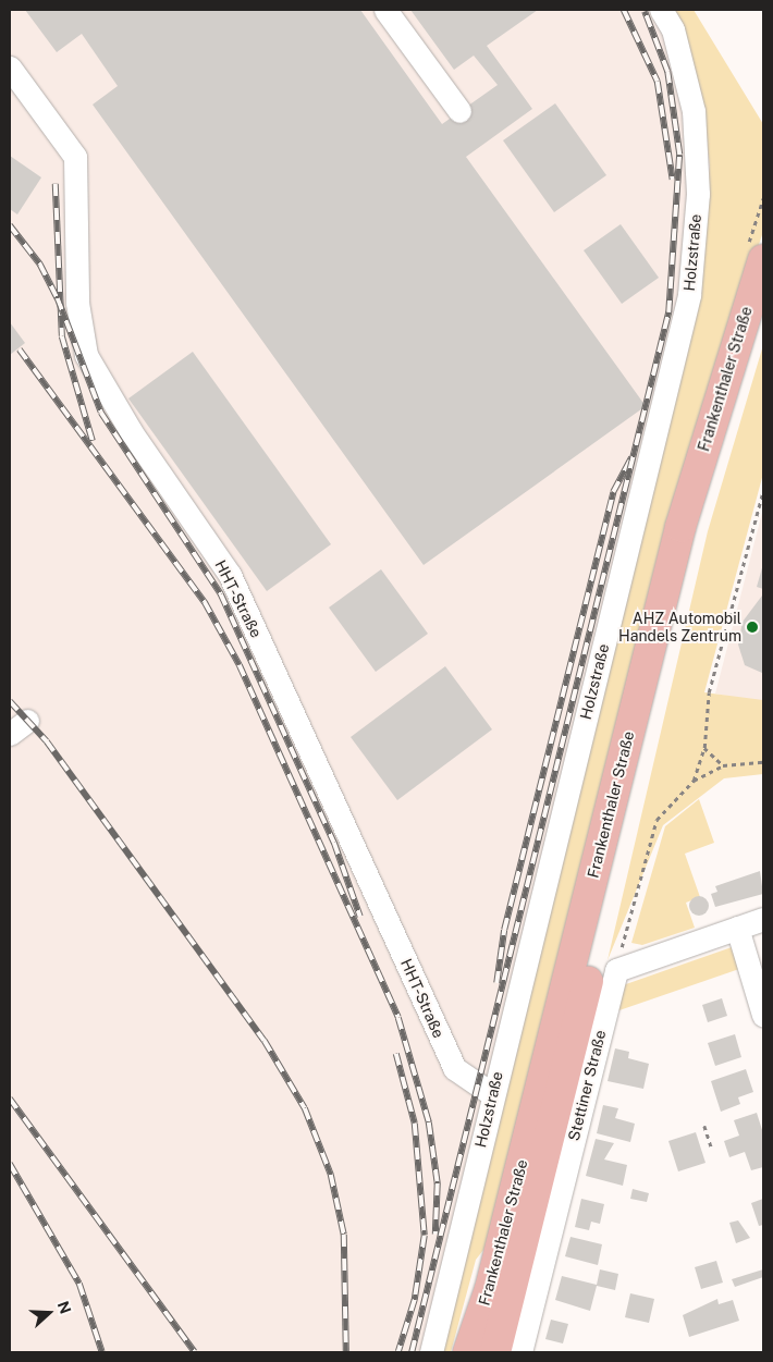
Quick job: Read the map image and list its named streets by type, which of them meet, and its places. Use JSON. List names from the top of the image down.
{
  "streets": {
    "main road": ["Frankenthaler Straße"],
    "street": ["Holzstraße", "HHT-Straße", "Stettiner Straße"]
  },
  "crossings": [
    ["Holzstraße", "HHT-Straße"]
  ],
  "places": ["AHZ Automobil Handels Zentrum"],
  "north": "right"
}
